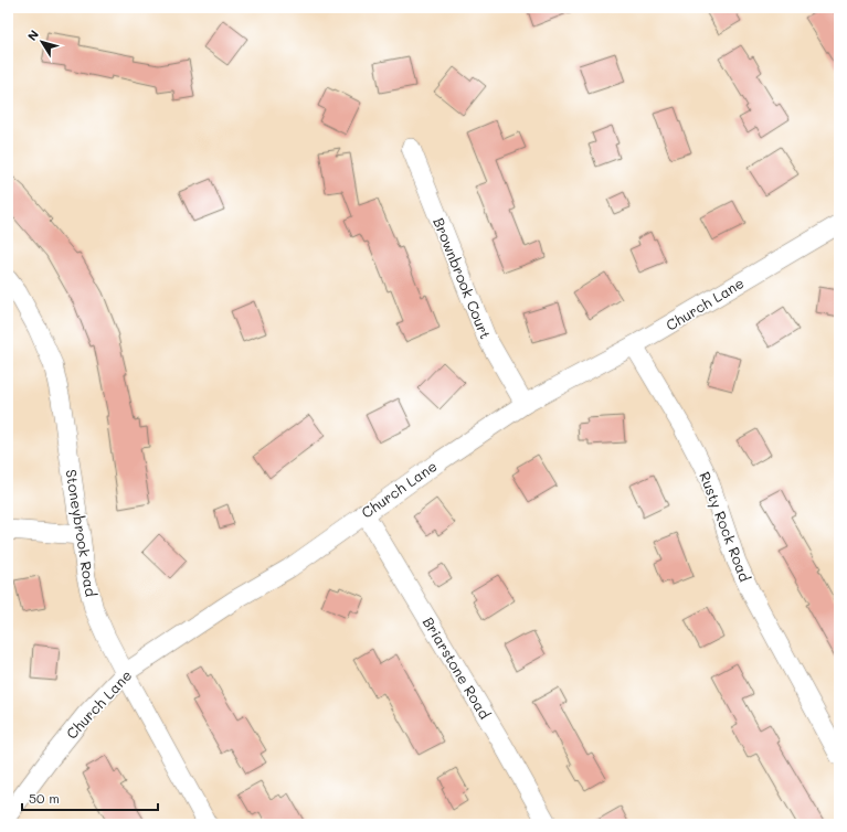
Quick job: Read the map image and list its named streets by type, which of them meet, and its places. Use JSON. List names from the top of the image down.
{
  "streets": {
    "street": [
      "Brownbrook Court",
      "Church Lane",
      "Rusty Rock Road",
      "Stoneybrook Road",
      "Briarstone Road"
    ]
  },
  "crossings": [
    ["Brownbrook Court", "Church Lane"],
    ["Church Lane", "Rusty Rock Road"],
    ["Church Lane", "Stoneybrook Road"],
    ["Church Lane", "Briarstone Road"]
  ],
  "scale_bar": "50 m",
  "north": "top left"
}
